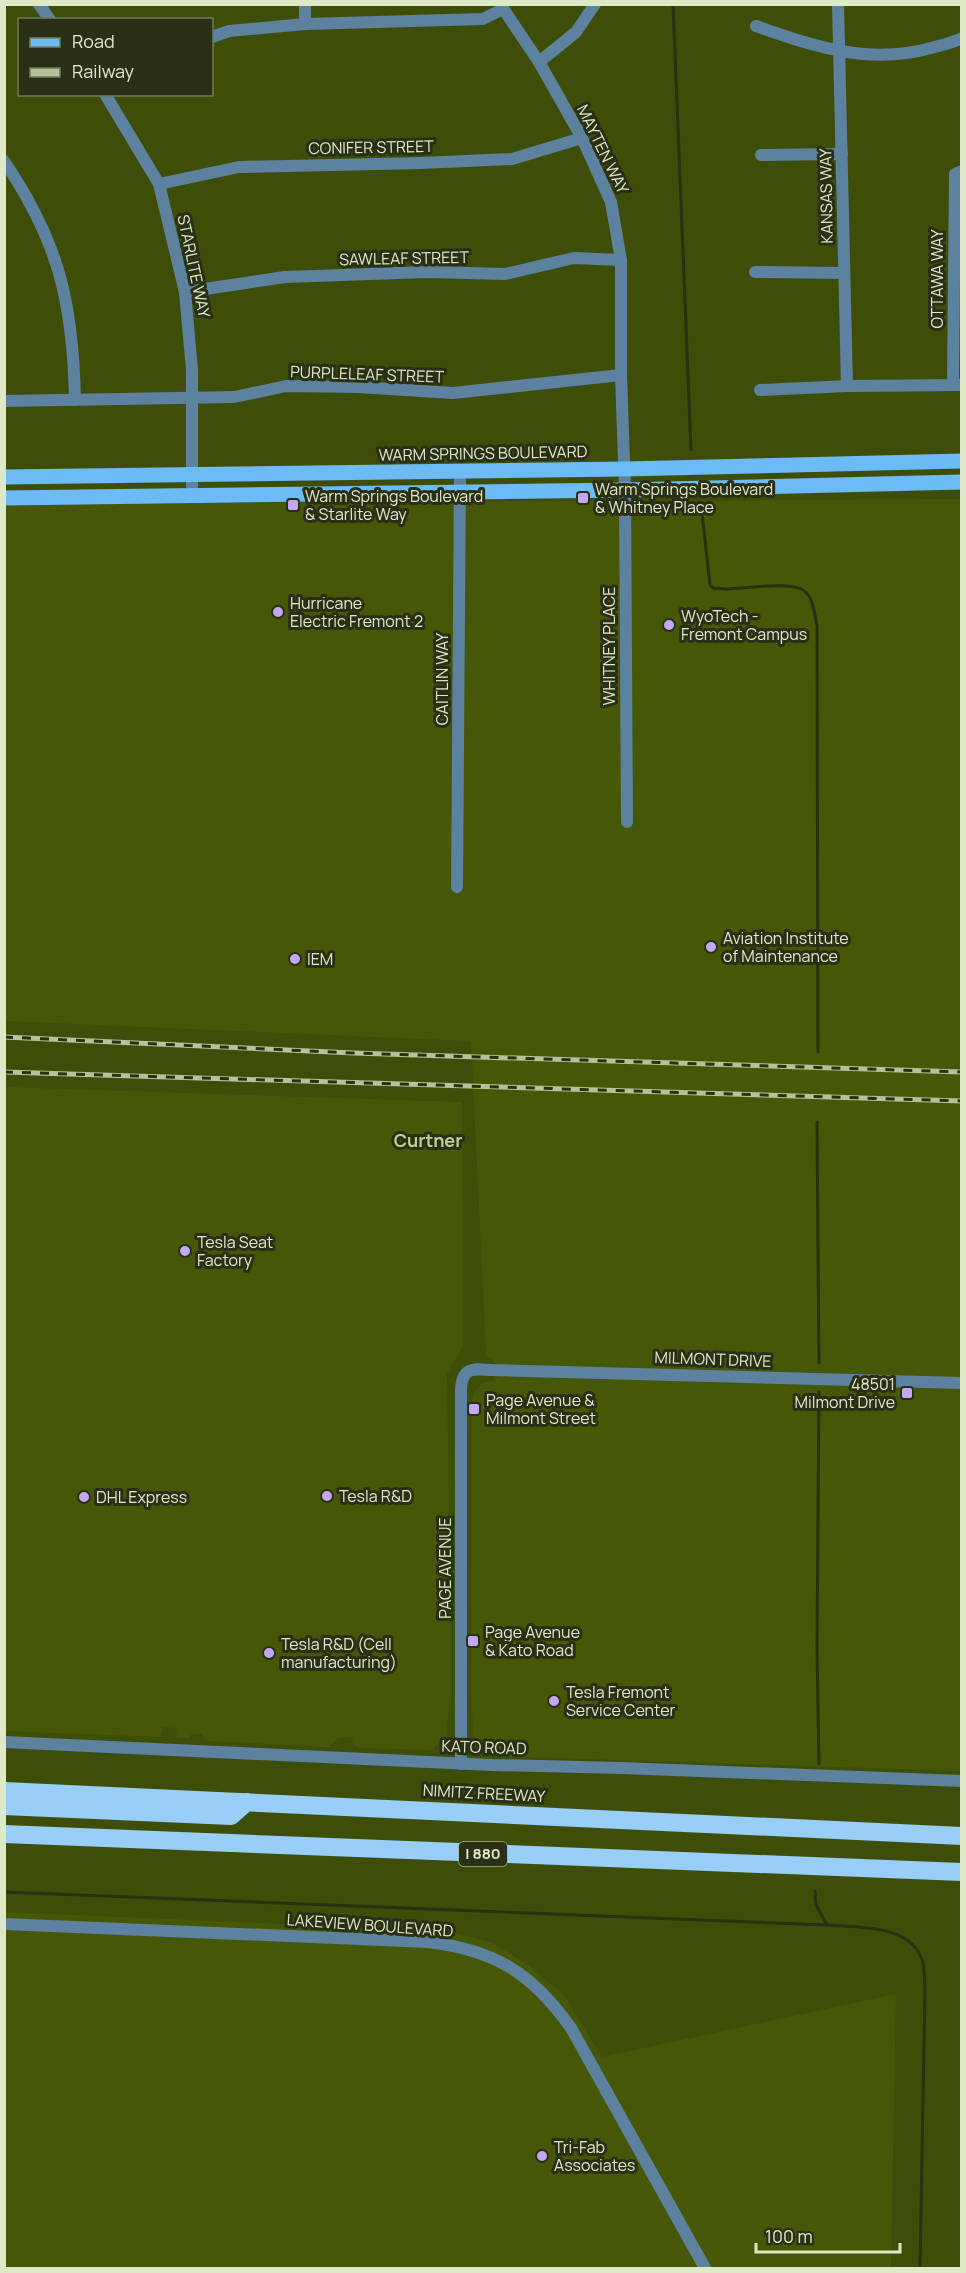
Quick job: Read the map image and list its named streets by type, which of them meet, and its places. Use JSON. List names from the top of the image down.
{
  "streets": {
    "highway": ["NIMITZ FREEWAY", "I 880"],
    "main road": ["WARM SPRINGS BOULEVARD"],
    "street": [
      "CONIFER STREET",
      "MAYTEN WAY",
      "KANSAS WAY",
      "SAWLEAF STREET",
      "STARLITE WAY",
      "OTTAWA WAY",
      "PURPLELEAF STREET",
      "WHITNEY PLACE",
      "CAITLIN WAY",
      "MILMONT DRIVE",
      "PAGE AVENUE",
      "KATO ROAD",
      "LAKEVIEW BOULEVARD"
    ]
  },
  "crossings": [
    ["CONIFER STREET", "MAYTEN WAY"],
    ["CONIFER STREET", "STARLITE WAY"],
    ["MAYTEN WAY", "SAWLEAF STREET"],
    ["MAYTEN WAY", "PURPLELEAF STREET"],
    ["MAYTEN WAY", "WARM SPRINGS BOULEVARD"],
    ["MAYTEN WAY", "WHITNEY PLACE"],
    ["SAWLEAF STREET", "STARLITE WAY"],
    ["STARLITE WAY", "PURPLELEAF STREET"],
    ["STARLITE WAY", "WARM SPRINGS BOULEVARD"],
    ["WARM SPRINGS BOULEVARD", "WHITNEY PLACE"],
    ["WARM SPRINGS BOULEVARD", "CAITLIN WAY"],
    ["MILMONT DRIVE", "PAGE AVENUE"],
    ["PAGE AVENUE", "KATO ROAD"]
  ],
  "districts": ["Curtner"],
  "places": {
    "transit": [
      "Warm Springs Boulevard & Whitney Place",
      "Warm Springs Boulevard & Starlite Way",
      "48501 Milmont Drive",
      "Page Avenue & Milmont Street",
      "Page Avenue & Kato Road"
    ],
    "other": [
      "Hurricane Electric Fremont 2",
      "WyoTech - Fremont Campus",
      "Aviation Institute of Maintenance",
      "IEM",
      "Tesla Seat Factory",
      "Tesla R&D",
      "DHL Express",
      "Tesla R&D (Cell manufacturing)",
      "Tesla Fremont Service Center",
      "Tri-Fab Associates"
    ]
  },
  "legend": ["Road", "Railway"],
  "scale_bar": "100 m"
}
